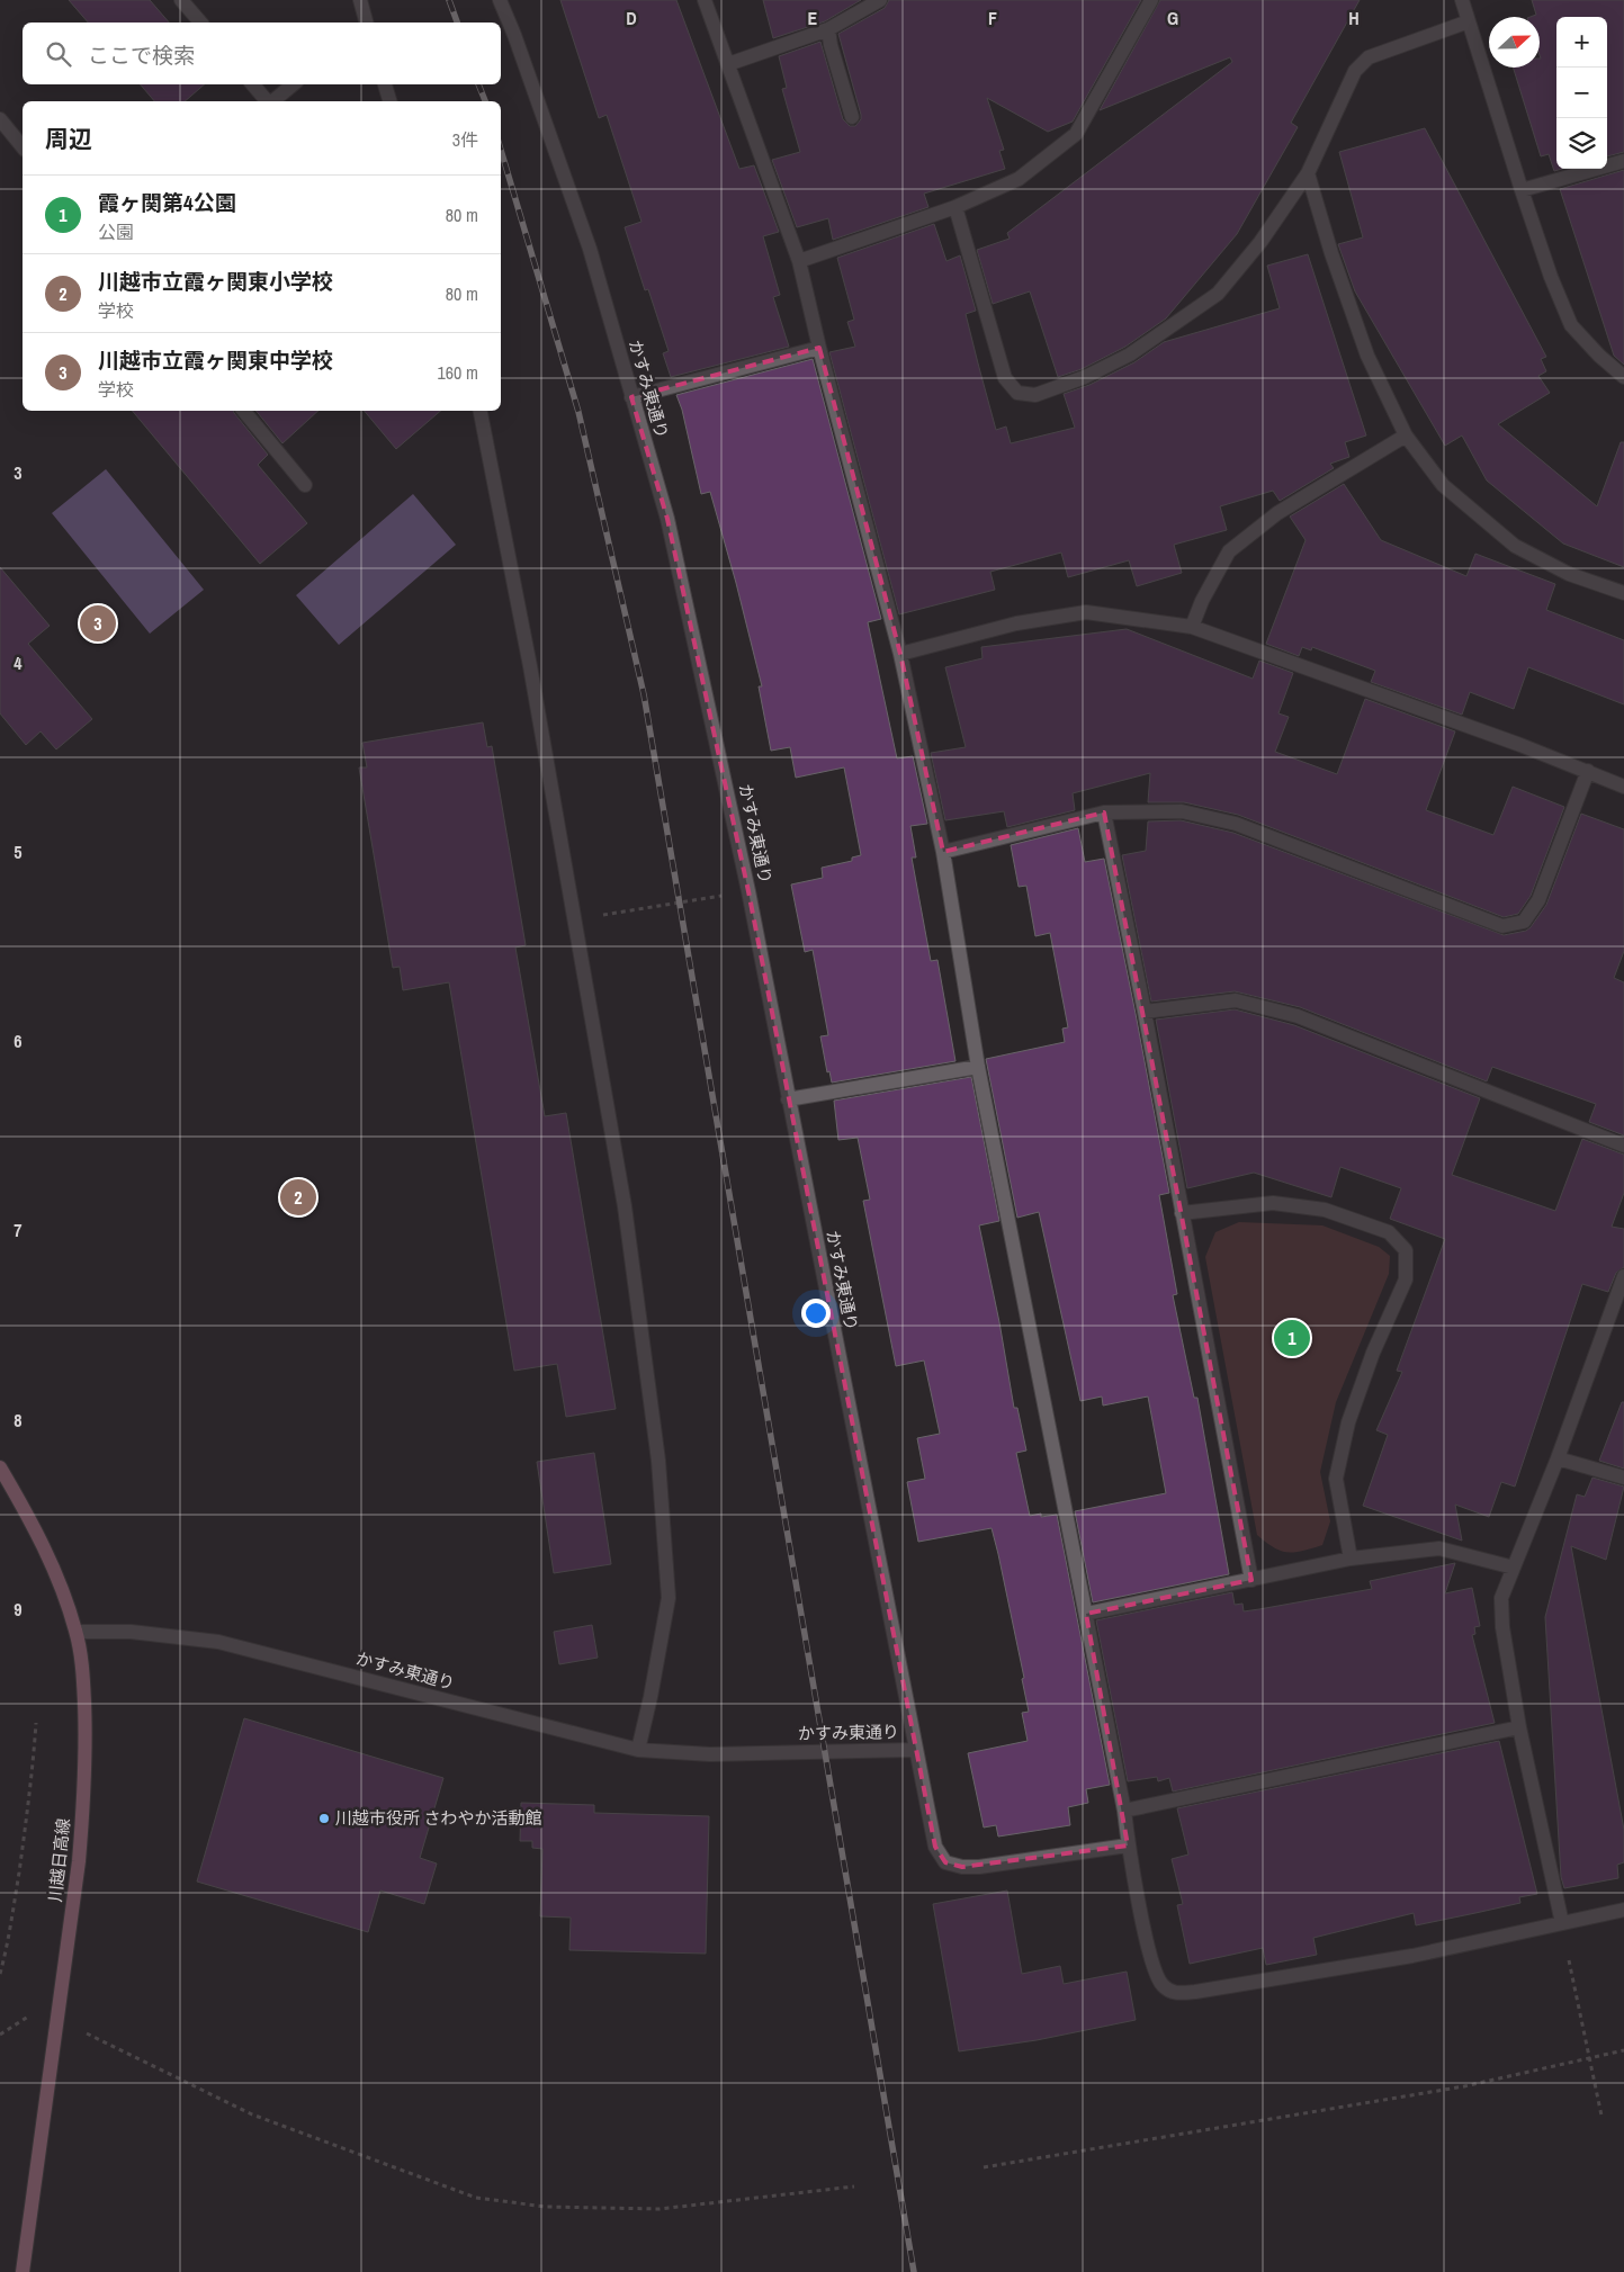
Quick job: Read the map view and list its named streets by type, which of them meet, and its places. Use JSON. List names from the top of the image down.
{
  "streets": {
    "main road": ["川越日高線"],
    "street": ["かすみ東通り"]
  },
  "crossings": [
    ["かすみ東通り", "川越日高線"]
  ],
  "places": ["川越市役所 さわやか活動館"],
  "north": "right",
  "page": {
    "map_buttons": ["+", "−"],
    "search": "ここで検索",
    "heading": ["周辺", "3件"],
    "list": [
      {
        "mark": "1",
        "name": "霞ヶ関第4公園",
        "note": "公園",
        "value": "80 m"
      },
      {
        "mark": "2",
        "name": "川越市立霞ヶ関東小学校",
        "note": "学校",
        "value": "80 m"
      },
      {
        "mark": "3",
        "name": "川越市立霞ヶ関東中学校",
        "note": "学校",
        "value": "160 m"
      }
    ],
    "pins": ["3", "2", "1"]
  },
  "grid": {
    "columns": [
      "D",
      "E",
      "F",
      "G",
      "H"
    ],
    "rows": [
      "3",
      "4",
      "5",
      "6",
      "7",
      "8",
      "9"
    ]
  }
}
